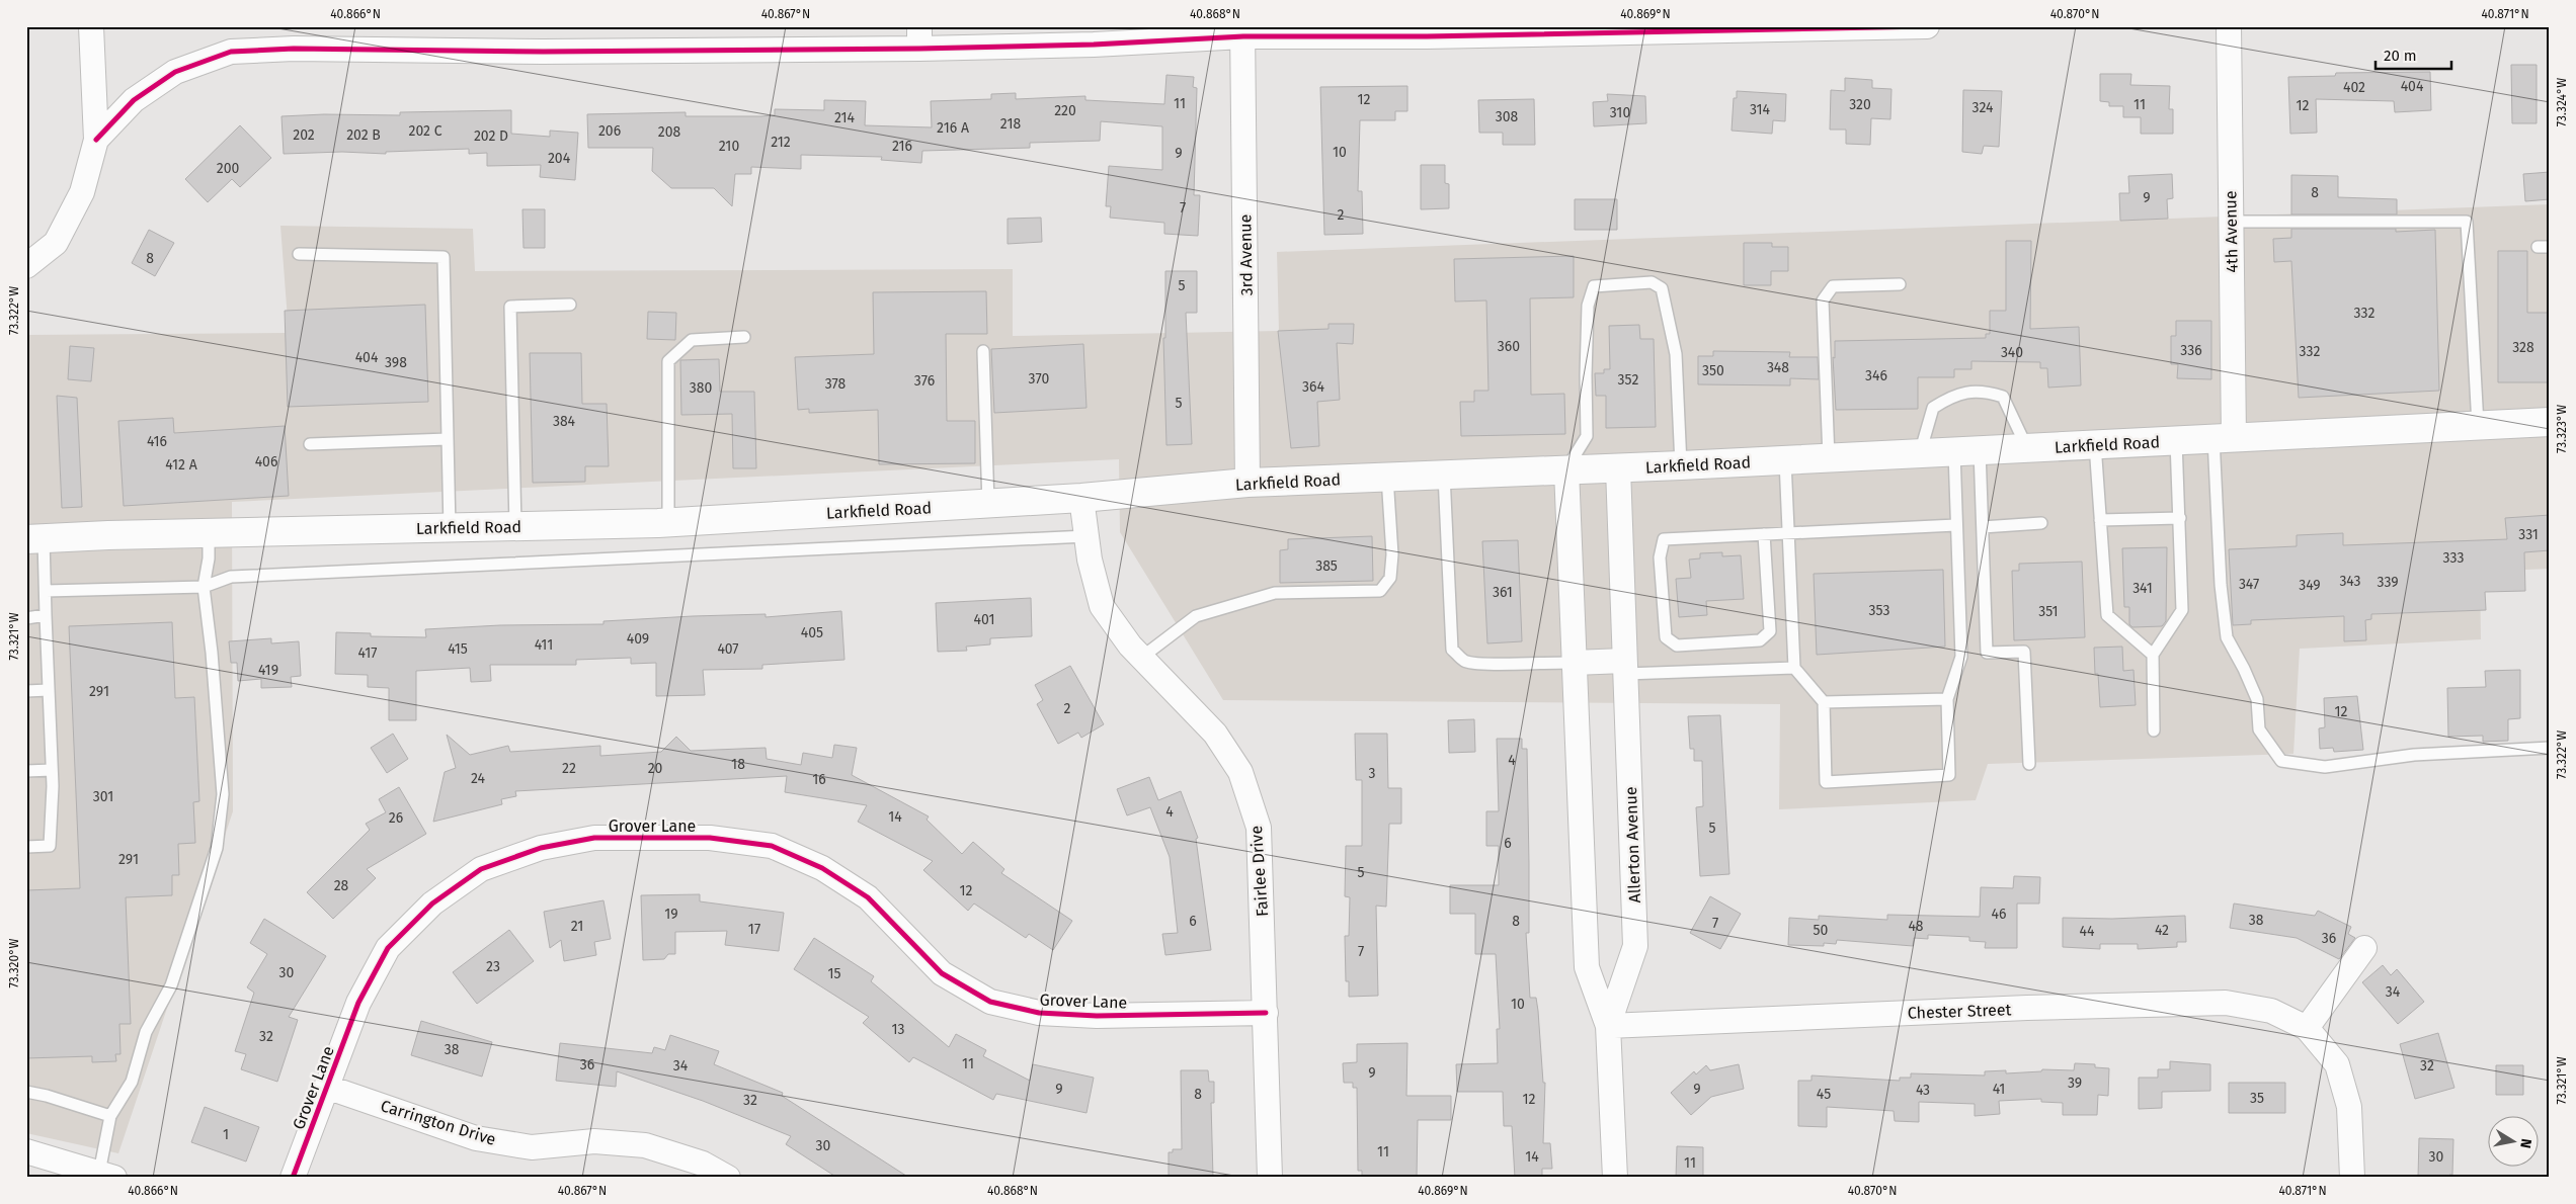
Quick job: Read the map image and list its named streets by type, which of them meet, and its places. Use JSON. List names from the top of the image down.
{
  "streets": {
    "main road": ["Larkfield Road"],
    "street": [
      "4th Avenue",
      "3rd Avenue",
      "Grover Lane",
      "Allerton Avenue",
      "Fairlee Drive",
      "Chester Street",
      "Carrington Drive"
    ]
  },
  "crossings": [
    ["4th Avenue", "Larkfield Road"],
    ["3rd Avenue", "Larkfield Road"],
    ["Larkfield Road", "Allerton Avenue"],
    ["Larkfield Road", "Fairlee Drive"],
    ["Grover Lane", "Fairlee Drive"],
    ["Grover Lane", "Carrington Drive"],
    ["Allerton Avenue", "Chester Street"]
  ],
  "house_numbers": [
    "404",
    "402",
    "12",
    "11",
    "320",
    "11",
    "12",
    "324",
    "314",
    "220",
    "310",
    "308",
    "214",
    "218",
    "216 A",
    "202 C",
    "206",
    "208",
    "202",
    "202 B",
    "202 D",
    "212",
    "210",
    "216",
    "10",
    "9",
    "204",
    "200",
    "8",
    "9",
    "7",
    "2",
    "8",
    "5",
    "332",
    "360",
    "328",
    "336",
    "332",
    "340",
    "404",
    "398",
    "348",
    "350",
    "346",
    "370",
    "352",
    "376",
    "378",
    "364",
    "380",
    "5",
    "384",
    "416",
    "406",
    "412 A",
    "331",
    "333",
    "385",
    "343",
    "339",
    "347",
    "349",
    "341",
    "361",
    "353",
    "351",
    "401",
    "405",
    "409",
    "411",
    "415",
    "407",
    "417",
    "419",
    "291",
    "2",
    "12",
    "4",
    "18",
    "22",
    "20",
    "3",
    "24",
    "16",
    "301",
    "4",
    "14",
    "26",
    "5",
    "6",
    "291",
    "5",
    "28",
    "12",
    "19",
    "46",
    "38",
    "6",
    "8",
    "7",
    "21",
    "48",
    "17",
    "50",
    "42",
    "44",
    "36",
    "7",
    "23",
    "30",
    "15",
    "34",
    "10",
    "13",
    "32",
    "38",
    "11",
    "36",
    "34",
    "32",
    "9",
    "39",
    "9",
    "9",
    "41",
    "43",
    "8",
    "45",
    "35",
    "12",
    "32",
    "1",
    "30",
    "11",
    "14",
    "30",
    "11"
  ],
  "scale_bar": "20 m",
  "north": "right",
  "coordinates": [
    "40.866°N",
    "40.867°N",
    "40.868°N",
    "40.869°N",
    "40.870°N",
    "40.871°N",
    "73.324°W",
    "73.322°W",
    "73.323°W",
    "73.321°W",
    "73.320°W"
  ]
}
